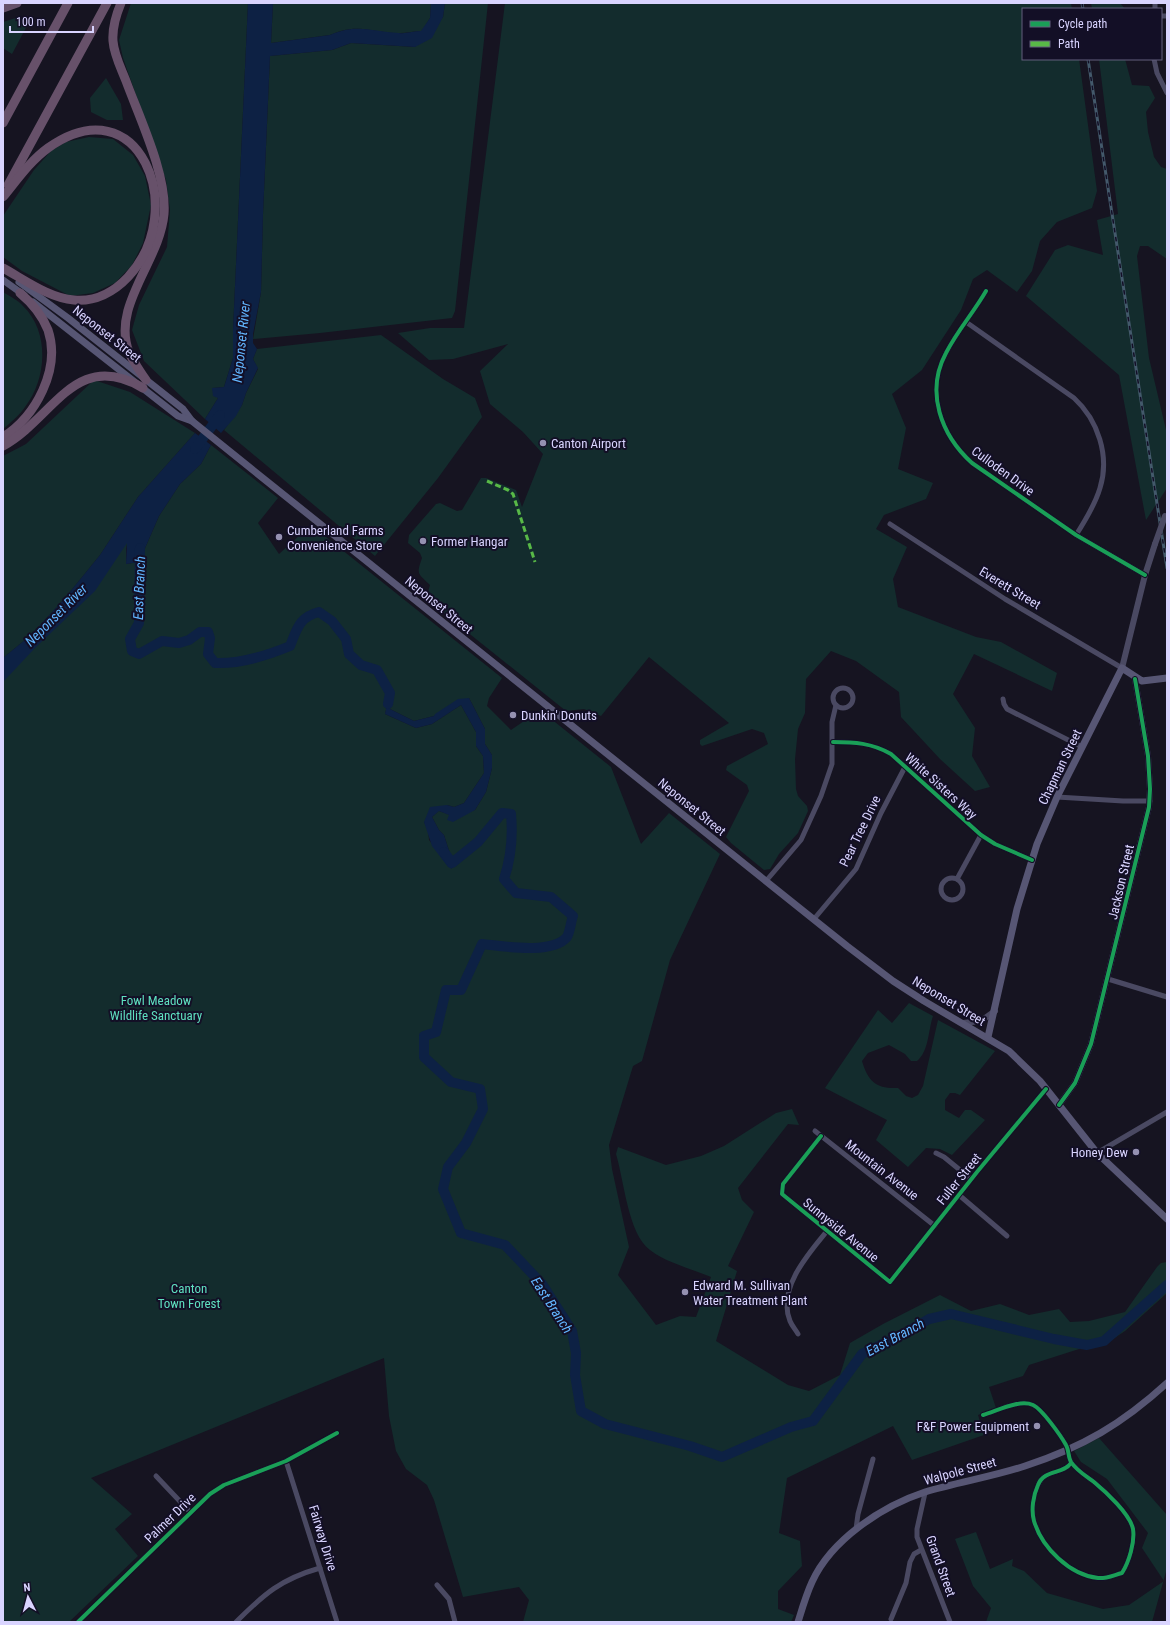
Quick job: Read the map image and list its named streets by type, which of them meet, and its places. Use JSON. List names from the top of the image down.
{
  "streets": {
    "main road": ["Neponset Street", "Chapman Street", "Walpole Street"],
    "street": [
      "Culloden Drive",
      "Everett Street",
      "White Sisters Way",
      "Pear Tree Drive",
      "Jackson Street",
      "Mountain Avenue",
      "Fuller Street",
      "Sunnyside Avenue",
      "Palmer Drive",
      "Fairway Drive",
      "Grand Street"
    ]
  },
  "crossings": [
    ["Neponset Street", "Chapman Street"],
    ["Neponset Street", "Pear Tree Drive"],
    ["Neponset Street", "Jackson Street"],
    ["Neponset Street", "Fuller Street"],
    ["Culloden Drive", "Chapman Street"],
    ["Everett Street", "Chapman Street"],
    ["Chapman Street", "White Sisters Way"],
    ["White Sisters Way", "Pear Tree Drive"],
    ["Mountain Avenue", "Fuller Street"],
    ["Mountain Avenue", "Sunnyside Avenue"],
    ["Fuller Street", "Sunnyside Avenue"],
    ["Walpole Street", "Grand Street"],
    ["Palmer Drive", "Fairway Drive"]
  ],
  "water": ["Neponset River", "East Branch"],
  "parks": ["Fowl Meadow Wildlife Sanctuary", "Canton Town Forest"],
  "places": [
    "Canton Airport",
    "Cumberland Farms Convenience Store",
    "Former Hangar",
    "Dunkin' Donuts",
    "Honey Dew",
    "Edward M. Sullivan Water Treatment Plant",
    "F&F Power Equipment"
  ],
  "legend": ["Cycle path", "Path"],
  "scale_bar": "100 m",
  "north": "top"
}
